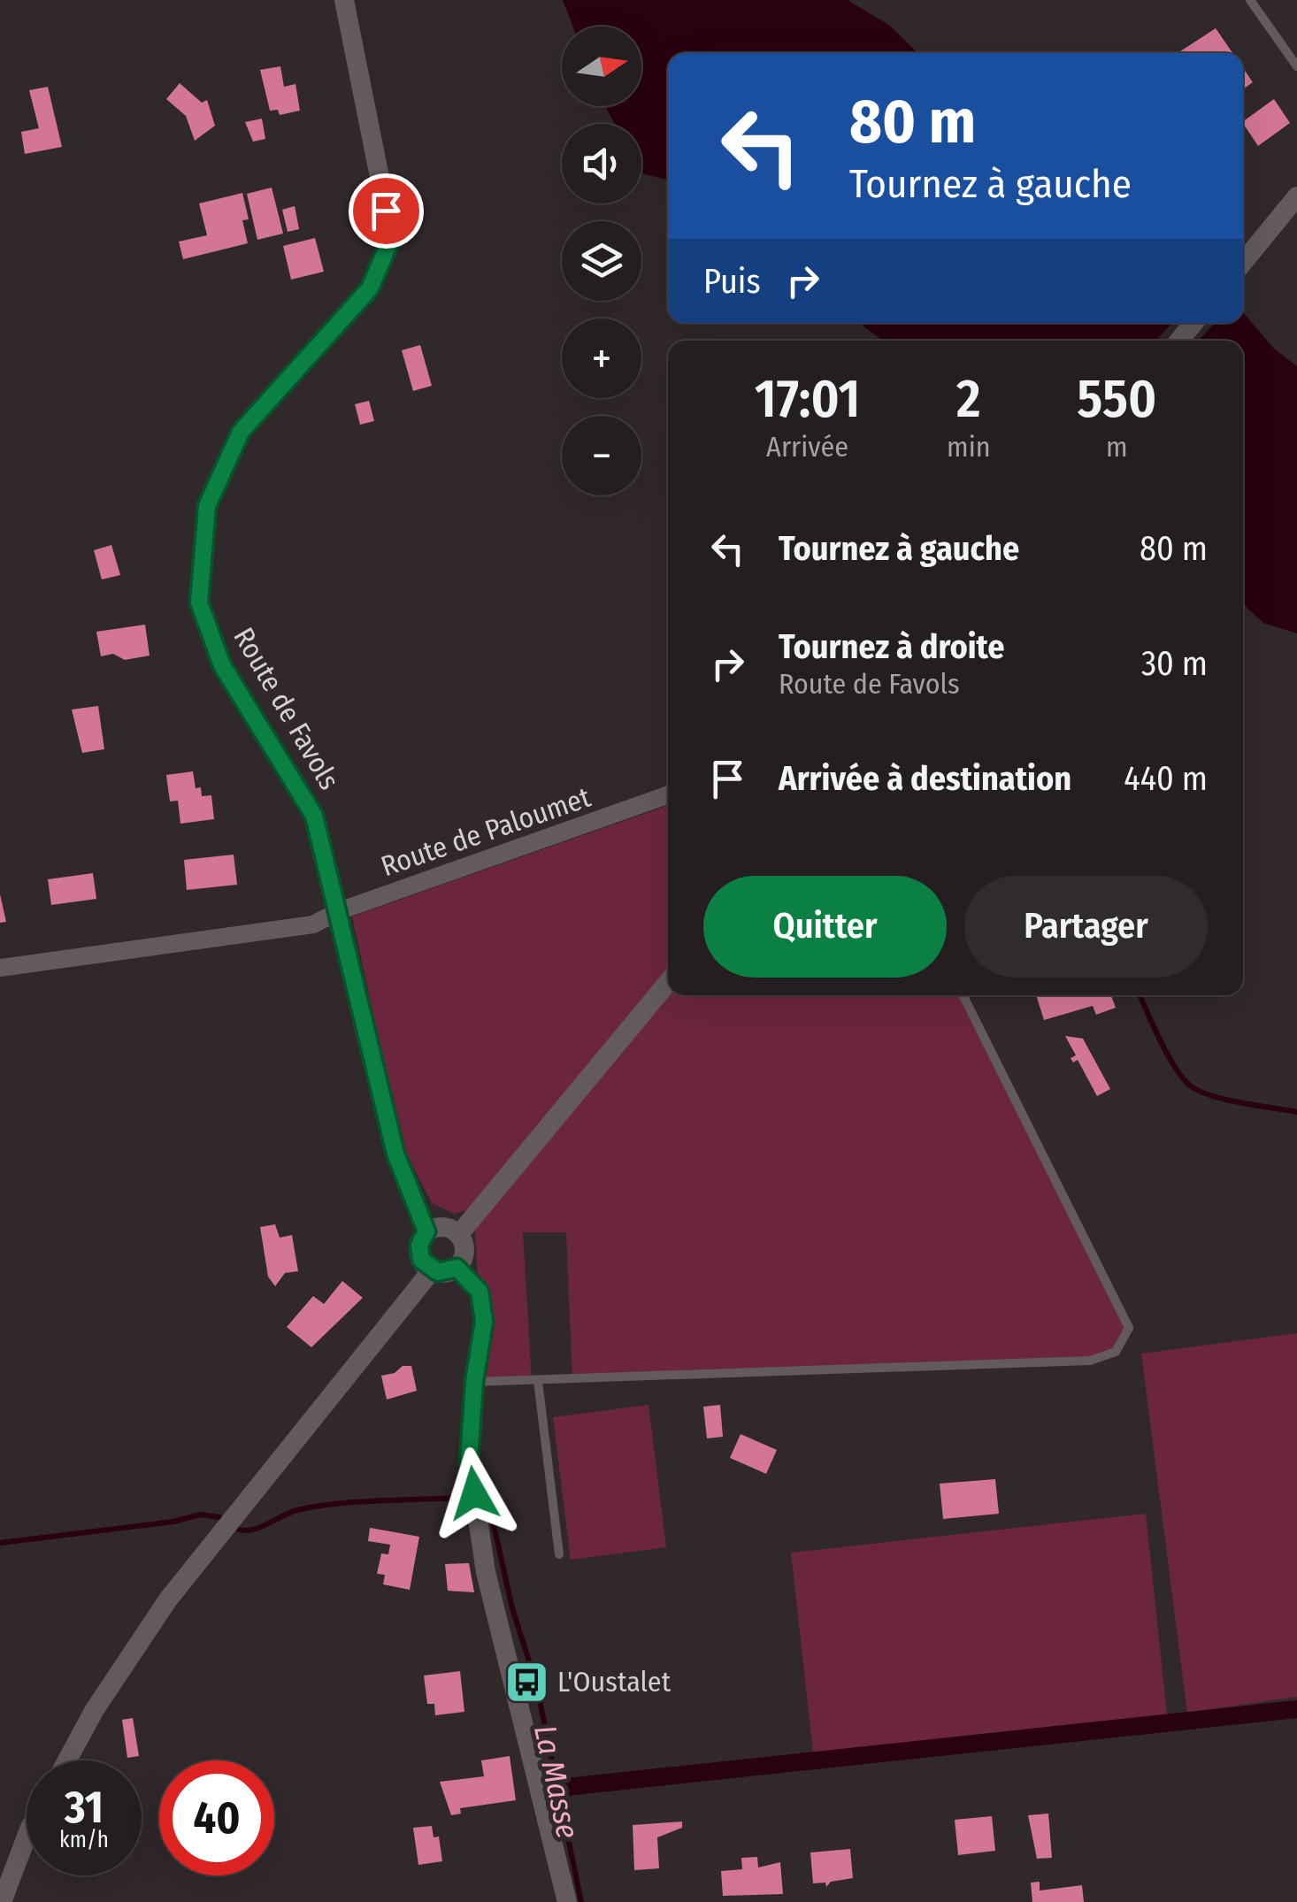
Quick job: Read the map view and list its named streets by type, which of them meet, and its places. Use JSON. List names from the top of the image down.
{
  "streets": {
    "street": ["Route de Favols", "Route de Paloumet"]
  },
  "crossings": [
    ["Route de Favols", "Route de Paloumet"]
  ],
  "water": ["La Masse"],
  "places": {
    "bus stop": ["L'Oustalet"]
  },
  "north": "right",
  "page": {
    "map_buttons": ["+", "−"],
    "turn": ["80 m", "Tournez à gauche"],
    "then": "Puis",
    "eta": [
      "17:01",
      "Arrivée",
      "2",
      "min",
      "550",
      "m"
    ],
    "list": [
      {
        "name": "Tournez à gauche",
        "value": "80 m"
      },
      {
        "name": "Tournez à droite",
        "note": "Route de Favols",
        "value": "30 m"
      },
      {
        "name": "Arrivée à destination",
        "value": "440 m"
      }
    ],
    "buttons": ["Quitter", "Partager"],
    "speed": "31 km/h",
    "limit": "40"
  }
}
